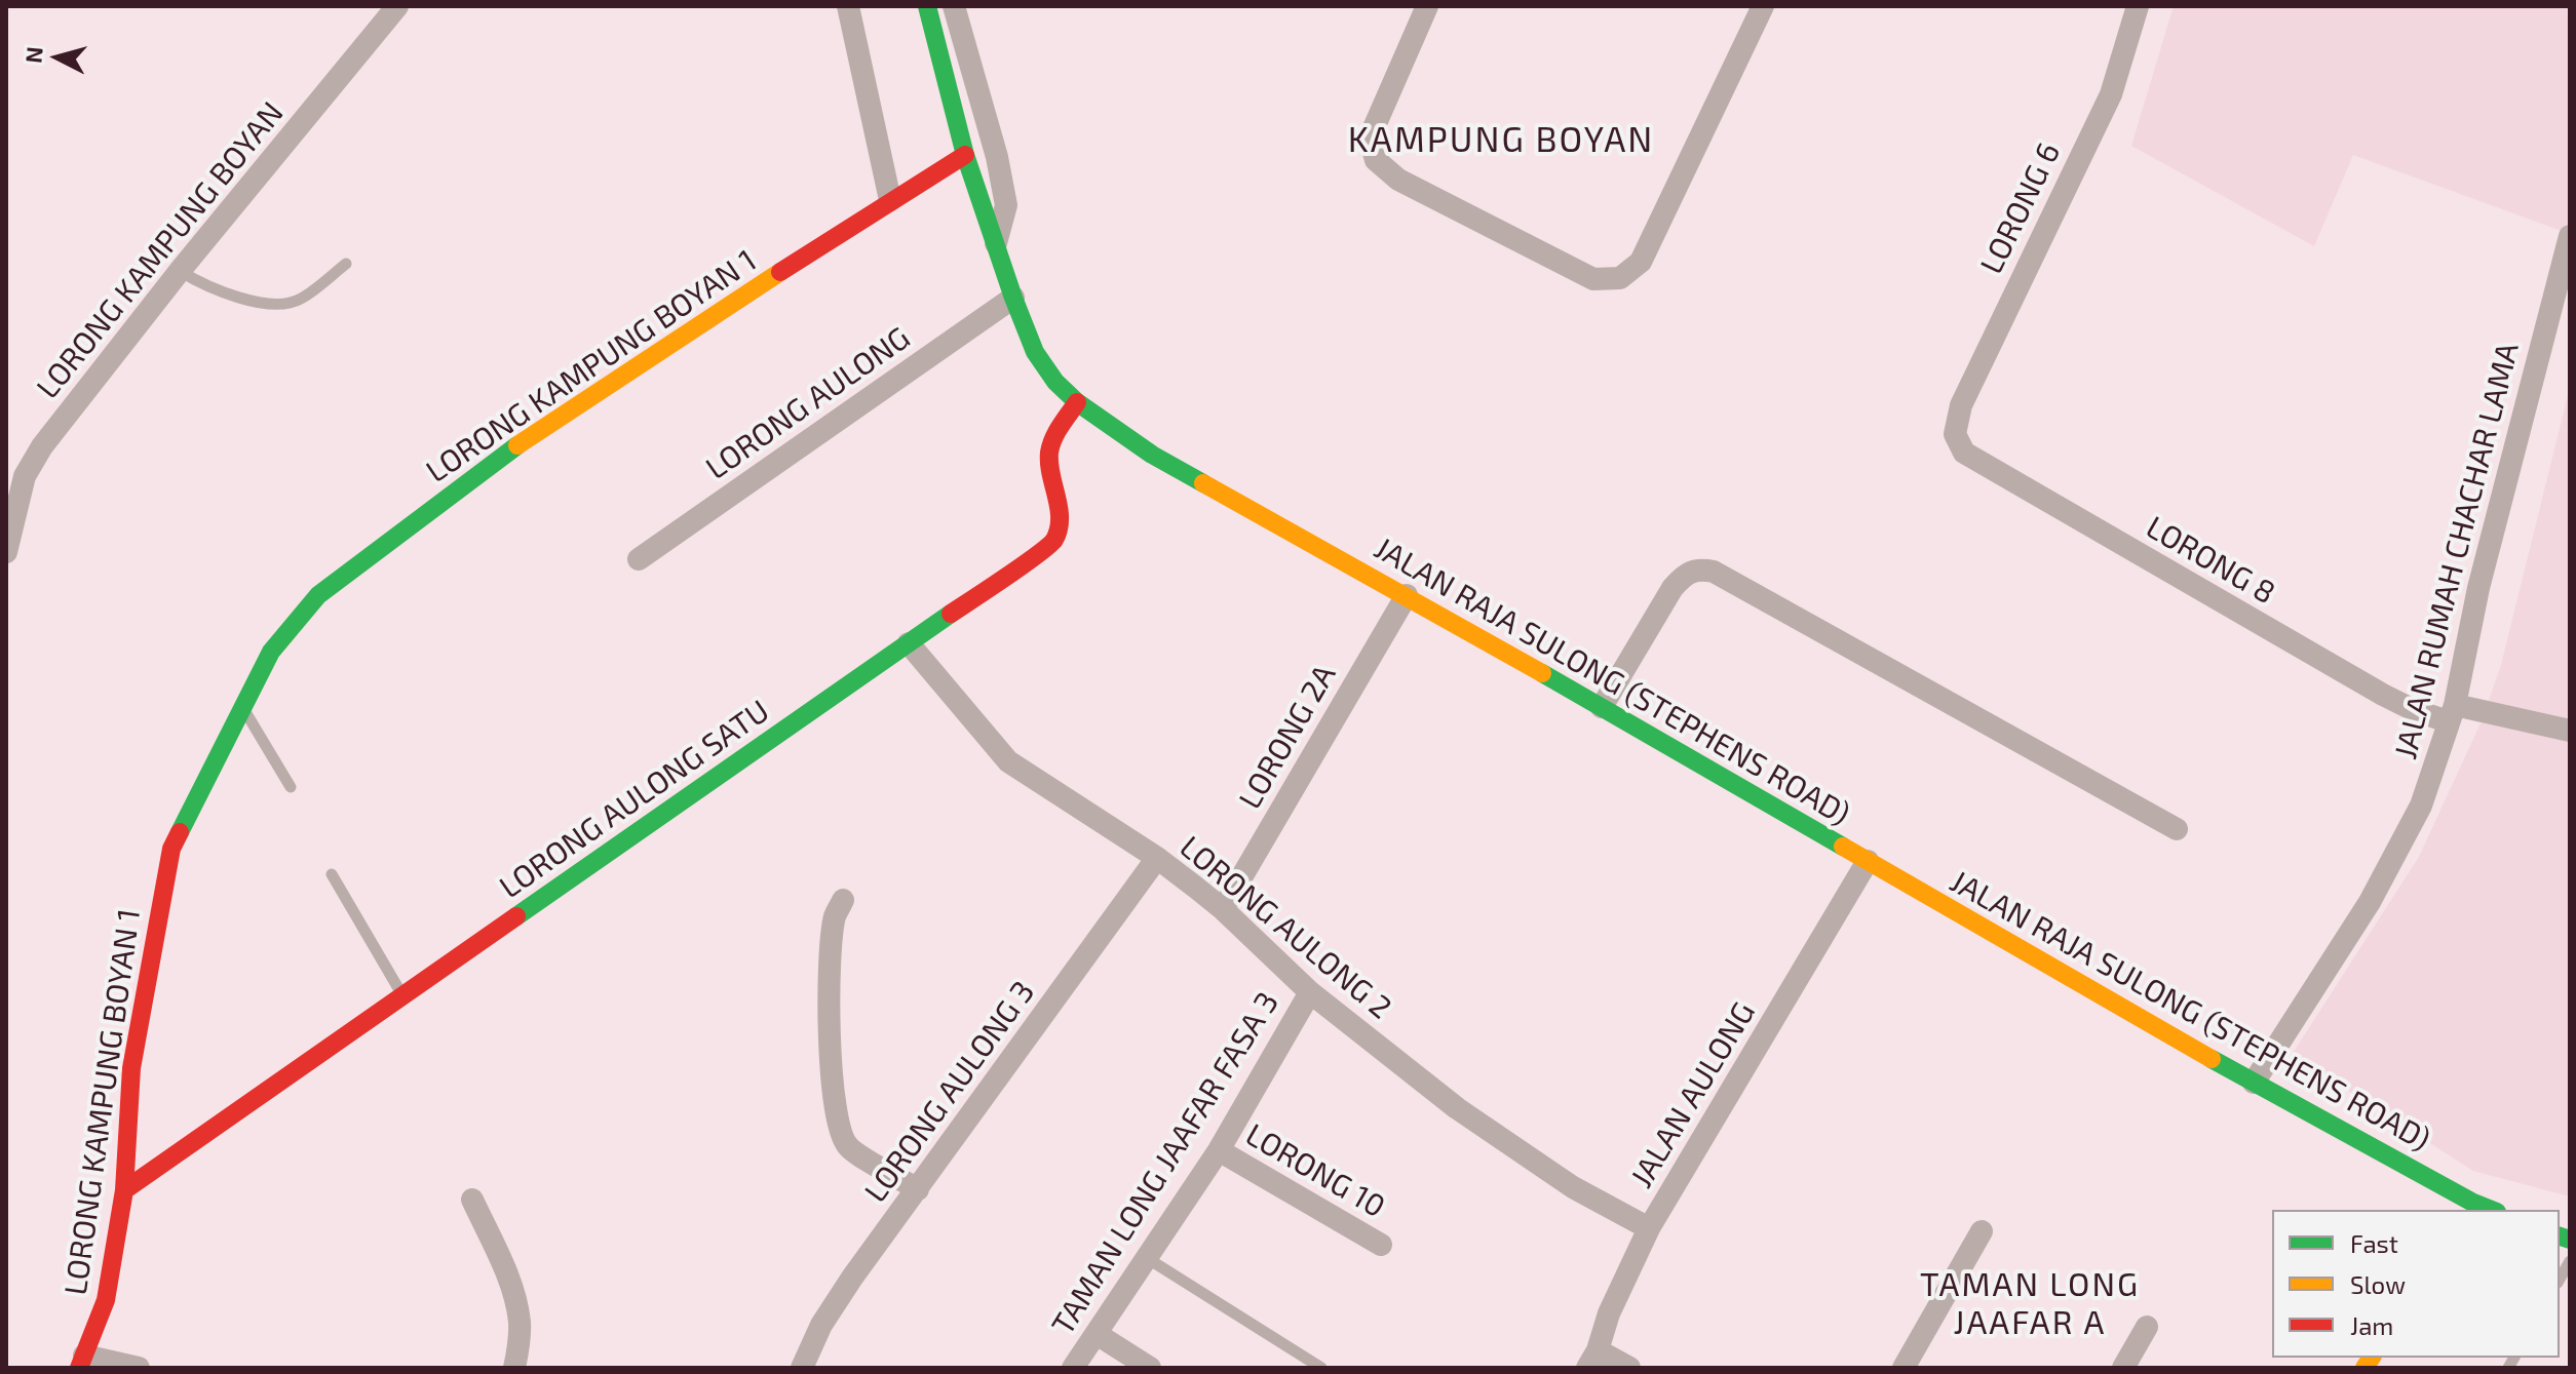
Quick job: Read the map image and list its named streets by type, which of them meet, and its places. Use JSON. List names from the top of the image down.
{
  "streets": {
    "street": [
      "LORONG 6",
      "LORONG KAMPUNG BOYAN",
      "LORONG KAMPUNG BOYAN 1",
      "LORONG AULONG",
      "JALAN RUMAH CHACHAR LAMA",
      "LORONG 8",
      "JALAN RAJA SULONG (STEPHENS ROAD)",
      "LORONG 2A",
      "LORONG AULONG SATU",
      "LORONG AULONG 2",
      "LORONG AULONG 3",
      "JALAN AULONG",
      "TAMAN LONG JAAFAR FASA 3",
      "LORONG 10"
    ]
  },
  "crossings": [
    ["LORONG 6", "LORONG 8"],
    ["LORONG KAMPUNG BOYAN 1", "JALAN RAJA SULONG (STEPHENS ROAD)"],
    ["LORONG KAMPUNG BOYAN 1", "LORONG AULONG SATU"],
    ["LORONG AULONG", "JALAN RAJA SULONG (STEPHENS ROAD)"],
    ["JALAN RUMAH CHACHAR LAMA", "LORONG 8"],
    ["JALAN RUMAH CHACHAR LAMA", "JALAN RAJA SULONG (STEPHENS ROAD)"],
    ["JALAN RAJA SULONG (STEPHENS ROAD)", "LORONG 2A"],
    ["JALAN RAJA SULONG (STEPHENS ROAD)", "LORONG AULONG SATU"],
    ["JALAN RAJA SULONG (STEPHENS ROAD)", "JALAN AULONG"],
    ["LORONG 2A", "LORONG AULONG 2"],
    ["LORONG AULONG SATU", "LORONG AULONG 2"],
    ["LORONG AULONG 2", "LORONG AULONG 3"],
    ["LORONG AULONG 2", "JALAN AULONG"],
    ["LORONG AULONG 2", "TAMAN LONG JAAFAR FASA 3"],
    ["TAMAN LONG JAAFAR FASA 3", "LORONG 10"]
  ],
  "districts": ["KAMPUNG BOYAN", "TAMAN LONG JAAFAR A"],
  "legend": ["Fast", "Slow", "Jam"],
  "north": "left"
}
